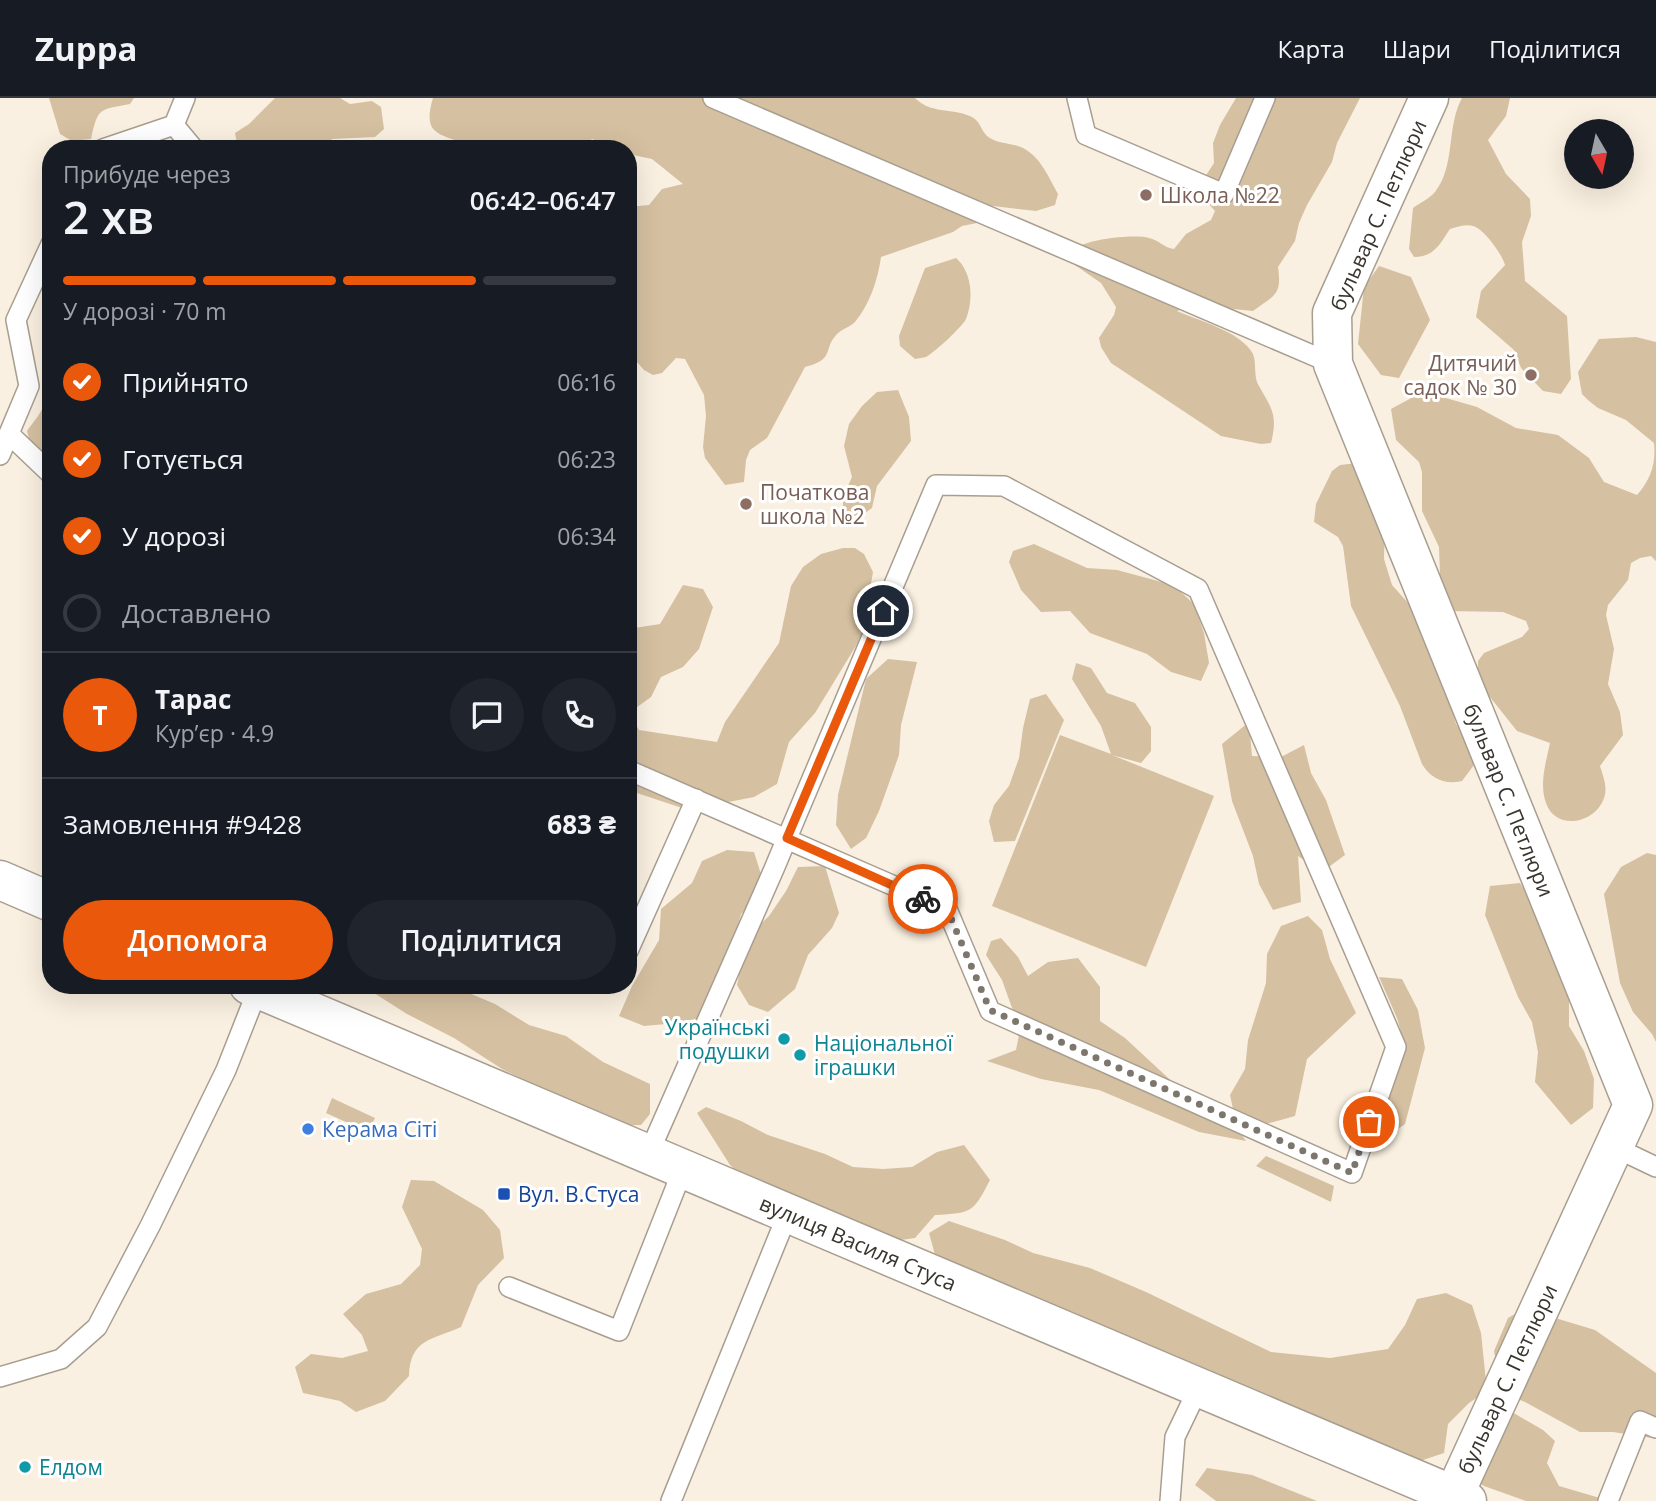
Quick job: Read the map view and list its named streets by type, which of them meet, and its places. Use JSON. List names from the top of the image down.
{
  "streets": {
    "street": ["бульвар C. Петлюри", "вулиця Василя Стуса"]
  },
  "crossings": [
    ["бульвар C. Петлюри", "вулиця Василя Стуса"]
  ],
  "places": {
    "other": [
      "Школа №22",
      "Дитячий садок № 30",
      "Початкова школа №2",
      "Українські подушки",
      "Національної іграшки",
      "Керама Сіті",
      "Елдом"
    ],
    "transit": ["Вул. В.Стуса"]
  },
  "north": "bottom",
  "page": {
    "header": "Zuppa",
    "nav": ["Карта", "Шари", "Поділитися"],
    "heading": ["2 хв", "Прибуде через", "06:42–06:47"],
    "panel": [
      "Тарас",
      "Кур’єр · 4.9",
      "Замовлення #9428",
      "683 ₴"
    ],
    "bar": "У дорозі · 70 m",
    "list": [
      ["Прийнято", "06:16"],
      ["Готується", "06:23"],
      ["У дорозі", "06:34"],
      "Доставлено"
    ],
    "round": "Т",
    "buttons": ["Допомога", "Поділитися"]
  }
}
